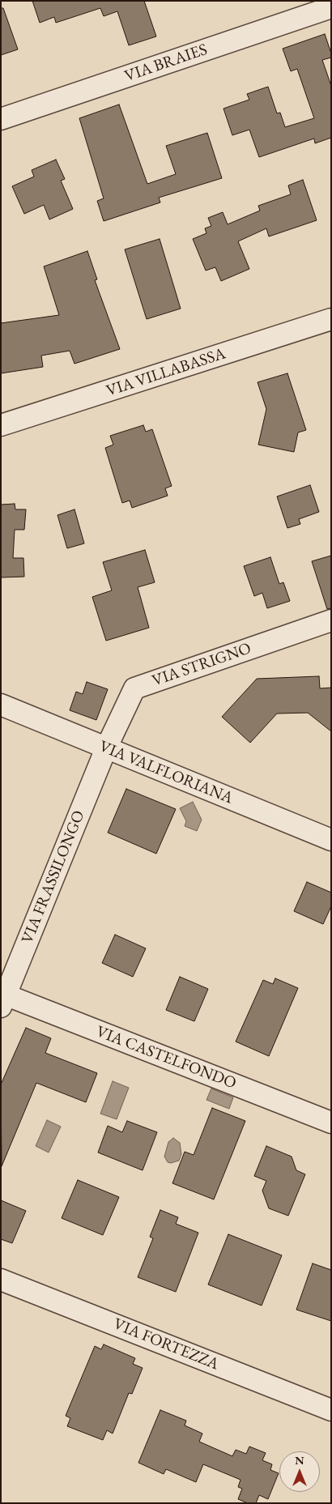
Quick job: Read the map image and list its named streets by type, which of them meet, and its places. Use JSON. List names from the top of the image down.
{
  "streets": {
    "street": [
      "VIA BRAIES",
      "VIA VILLABASSA",
      "VIA STRIGNO",
      "VIA VALFLORIANA",
      "VIA FRASSILONGO",
      "VIA CASTELFONDO",
      "VIA FORTEZZA"
    ]
  },
  "crossings": [
    ["VIA STRIGNO", "VIA VALFLORIANA"],
    ["VIA STRIGNO", "VIA FRASSILONGO"],
    ["VIA VALFLORIANA", "VIA FRASSILONGO"],
    ["VIA FRASSILONGO", "VIA CASTELFONDO"]
  ],
  "north": "top"
}
